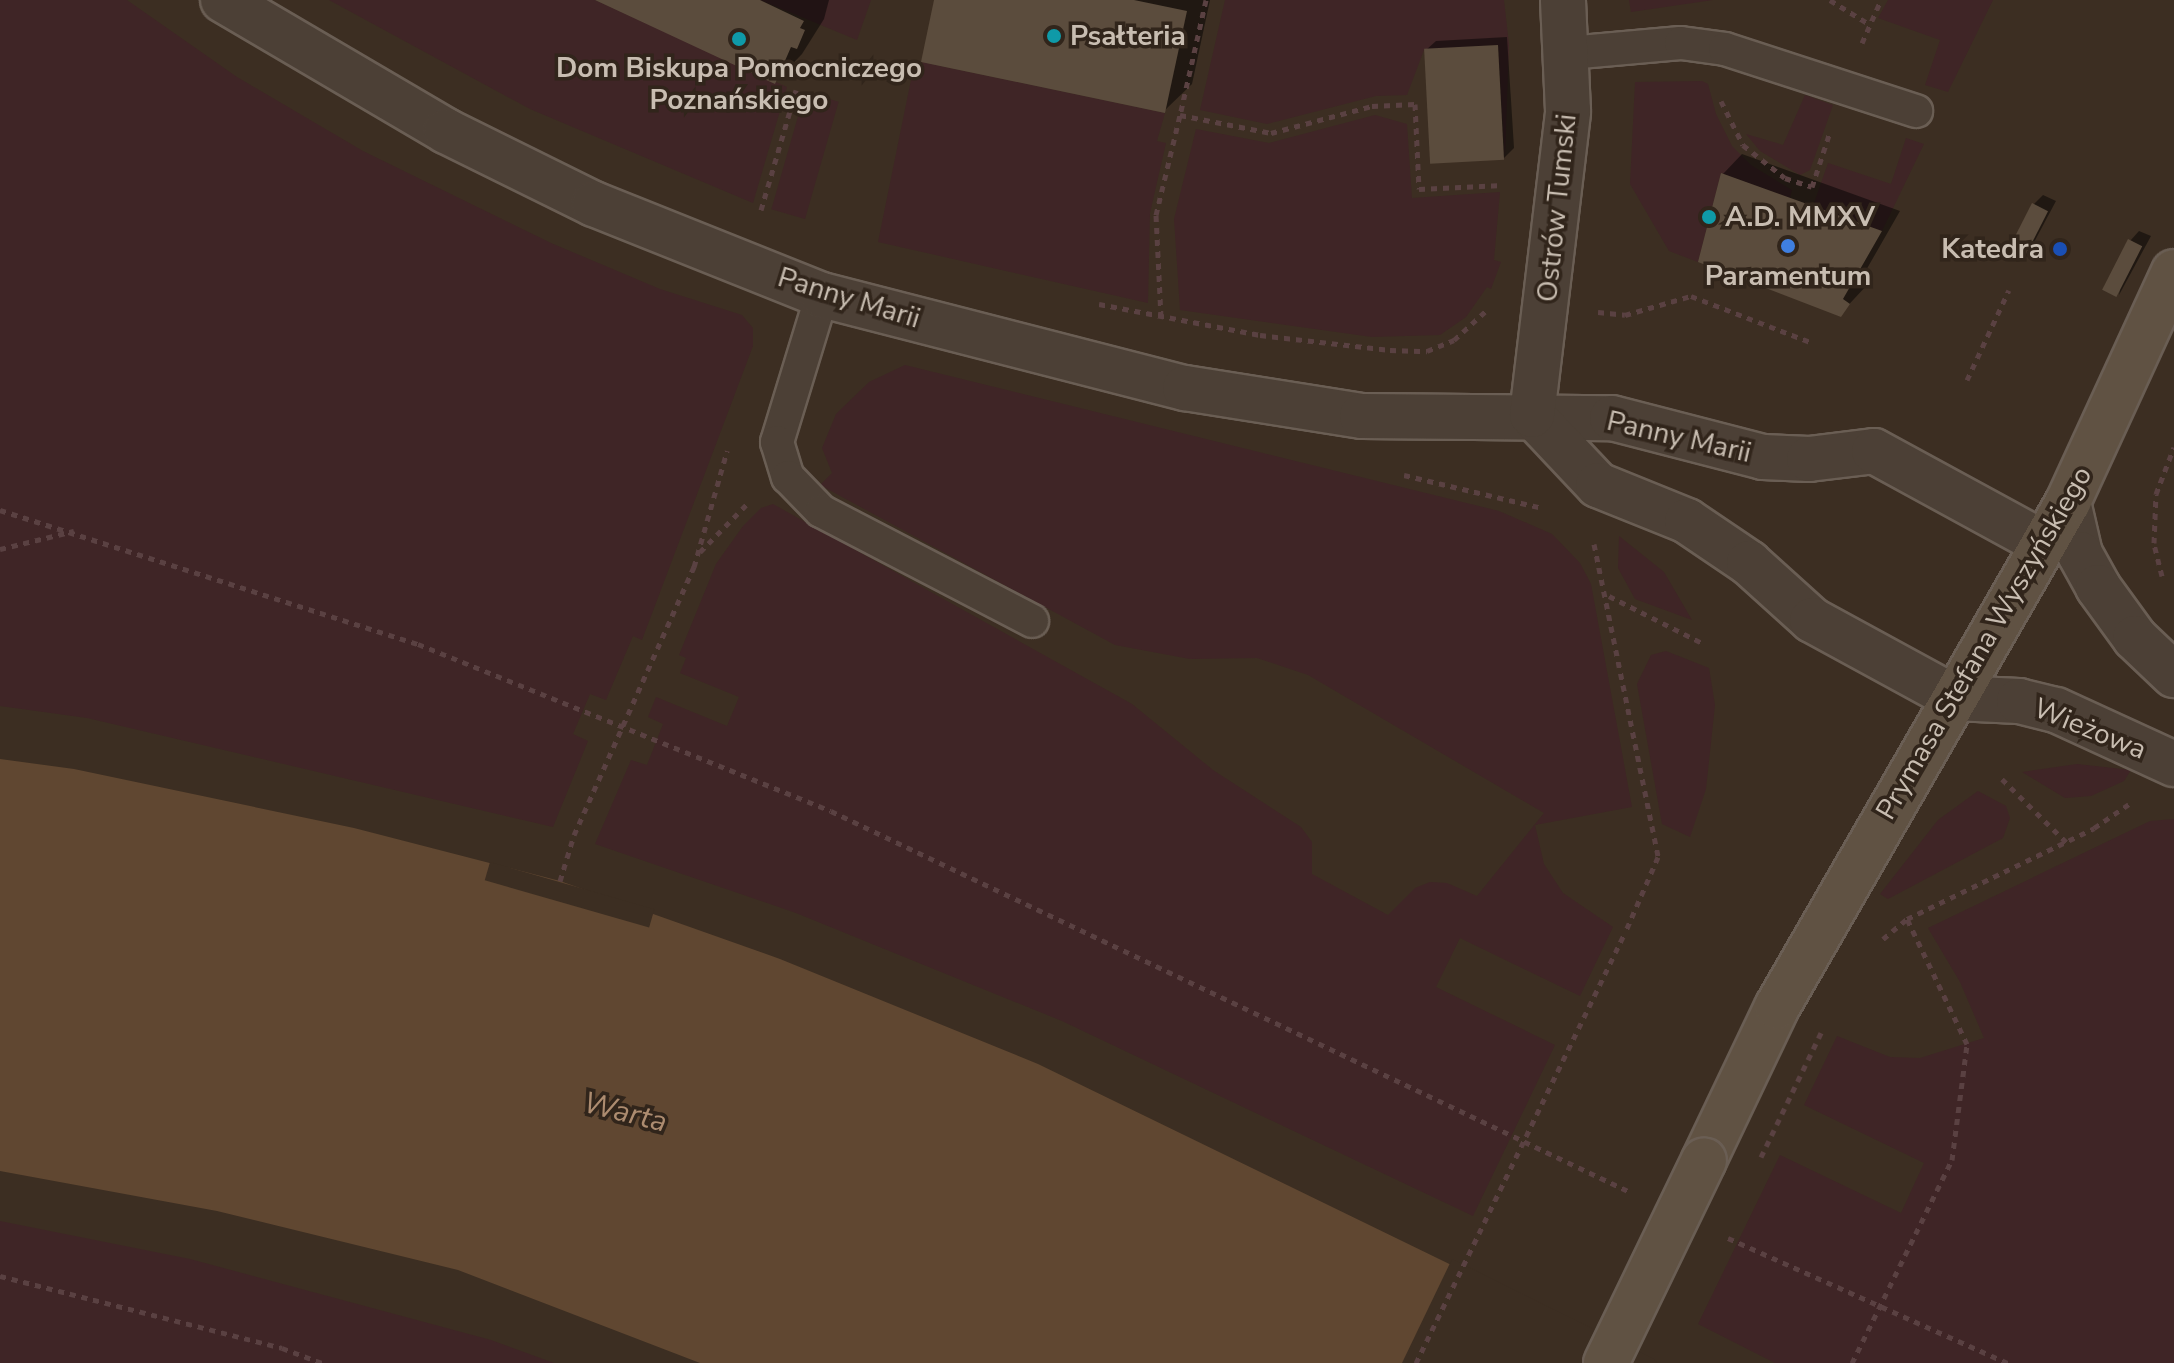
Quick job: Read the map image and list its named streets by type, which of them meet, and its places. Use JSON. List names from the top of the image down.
{
  "streets": {
    "street": [
      "Ostrów Tumski",
      "Panny Marii",
      "Prymasa Stefana Wyszyńskiego",
      "Wieżowa"
    ]
  },
  "crossings": [
    ["Ostrów Tumski", "Panny Marii"],
    ["Panny Marii", "Prymasa Stefana Wyszyńskiego"],
    ["Panny Marii", "Wieżowa"],
    ["Prymasa Stefana Wyszyńskiego", "Wieżowa"]
  ],
  "water": ["Warta"],
  "places": [
    "Psałteria",
    "Dom Biskupa Pomocniczego Poznańskiego",
    "A.D. MMXV",
    "Paramentum",
    "Katedra"
  ]
}
